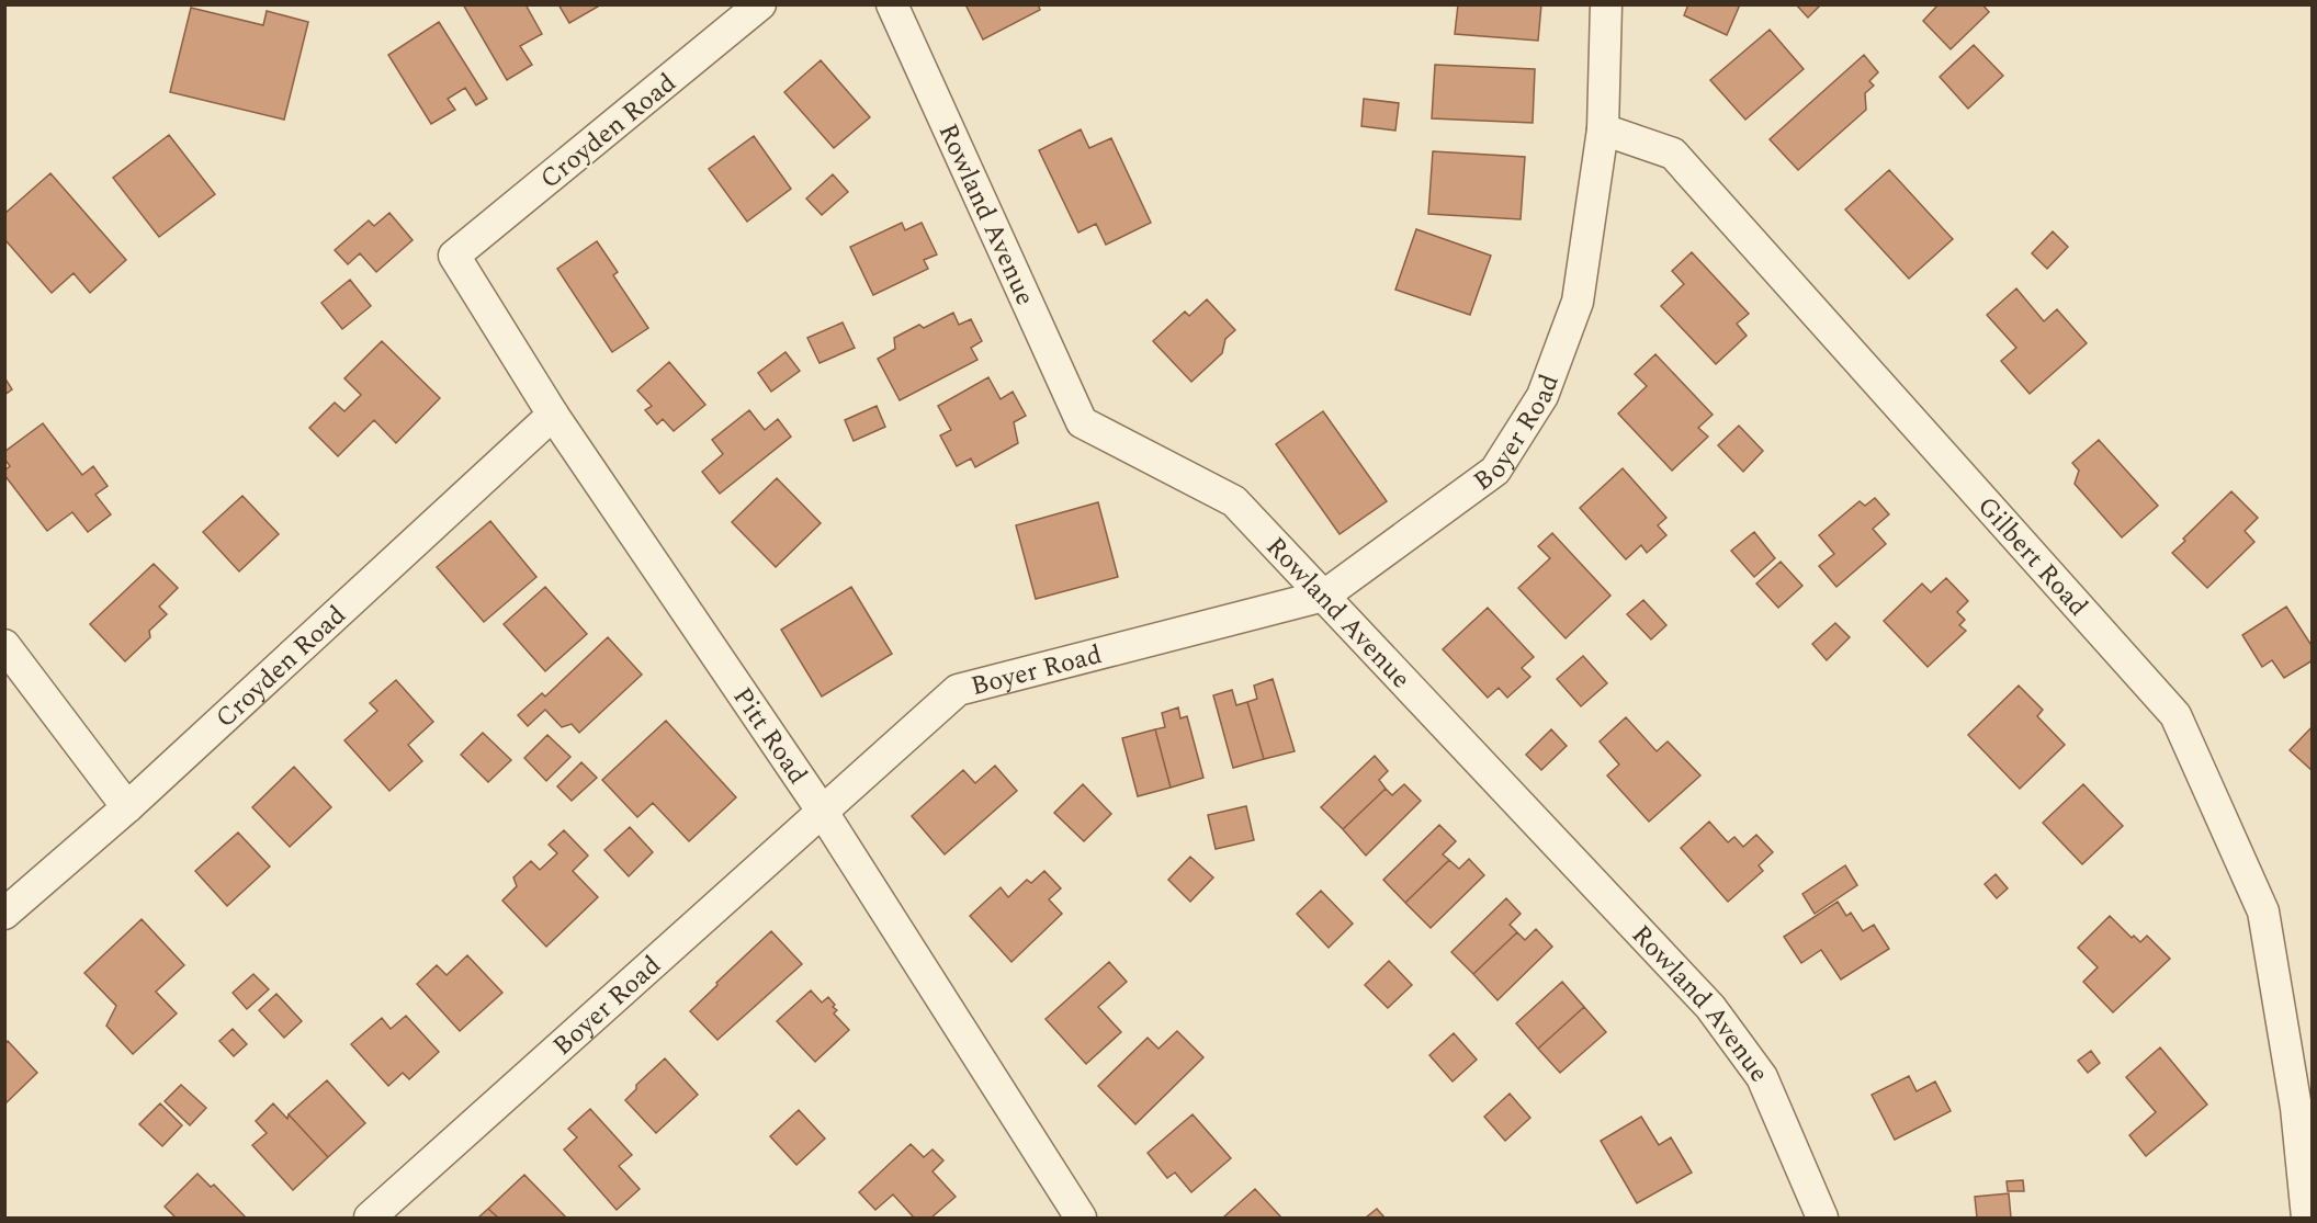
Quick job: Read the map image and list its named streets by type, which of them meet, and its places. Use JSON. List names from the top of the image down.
{
  "streets": {
    "street": [
      "Croyden Road",
      "Rowland Avenue",
      "Boyer Road",
      "Gilbert Road",
      "Pitt Road"
    ]
  },
  "crossings": [
    ["Croyden Road", "Pitt Road"],
    ["Rowland Avenue", "Boyer Road"],
    ["Boyer Road", "Gilbert Road"],
    ["Boyer Road", "Pitt Road"]
  ]
}
